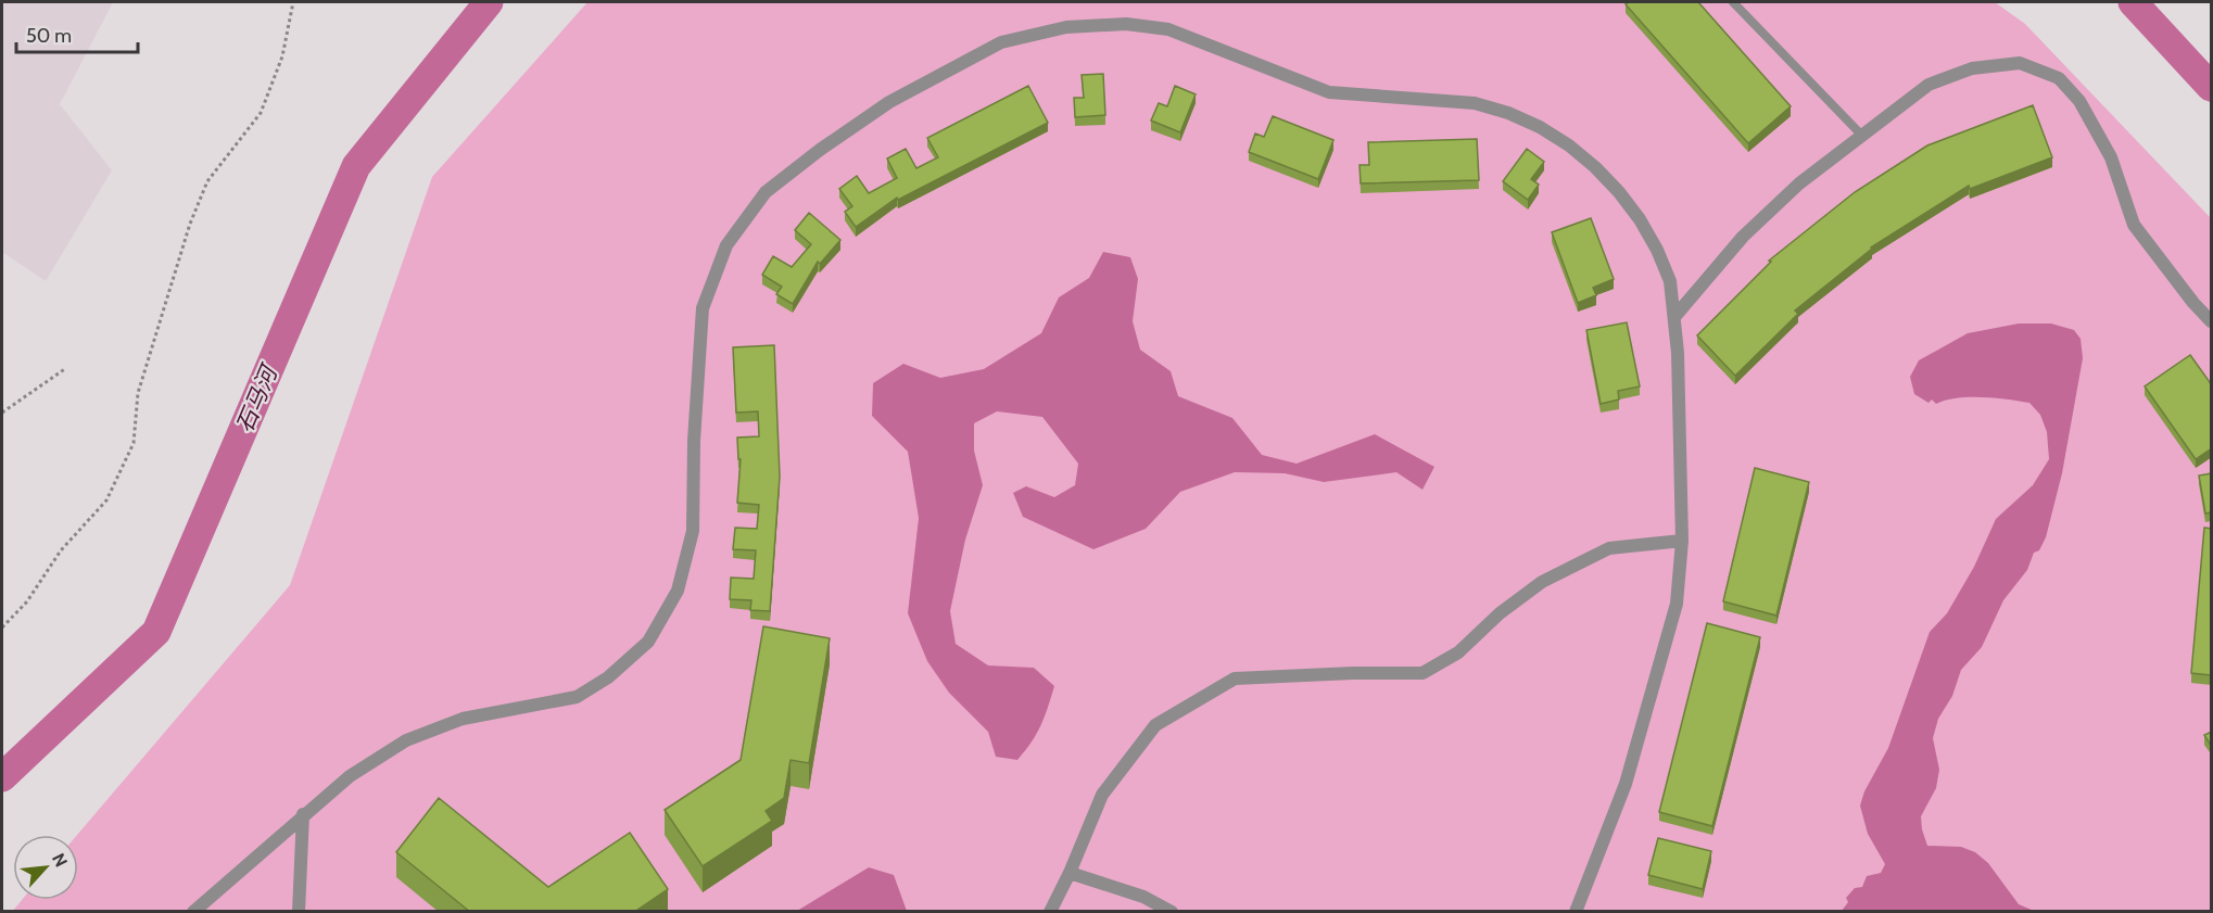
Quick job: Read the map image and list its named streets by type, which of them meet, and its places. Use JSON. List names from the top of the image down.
{
  "water": ["石马河"],
  "scale_bar": "50 m",
  "north": "top right"
}
